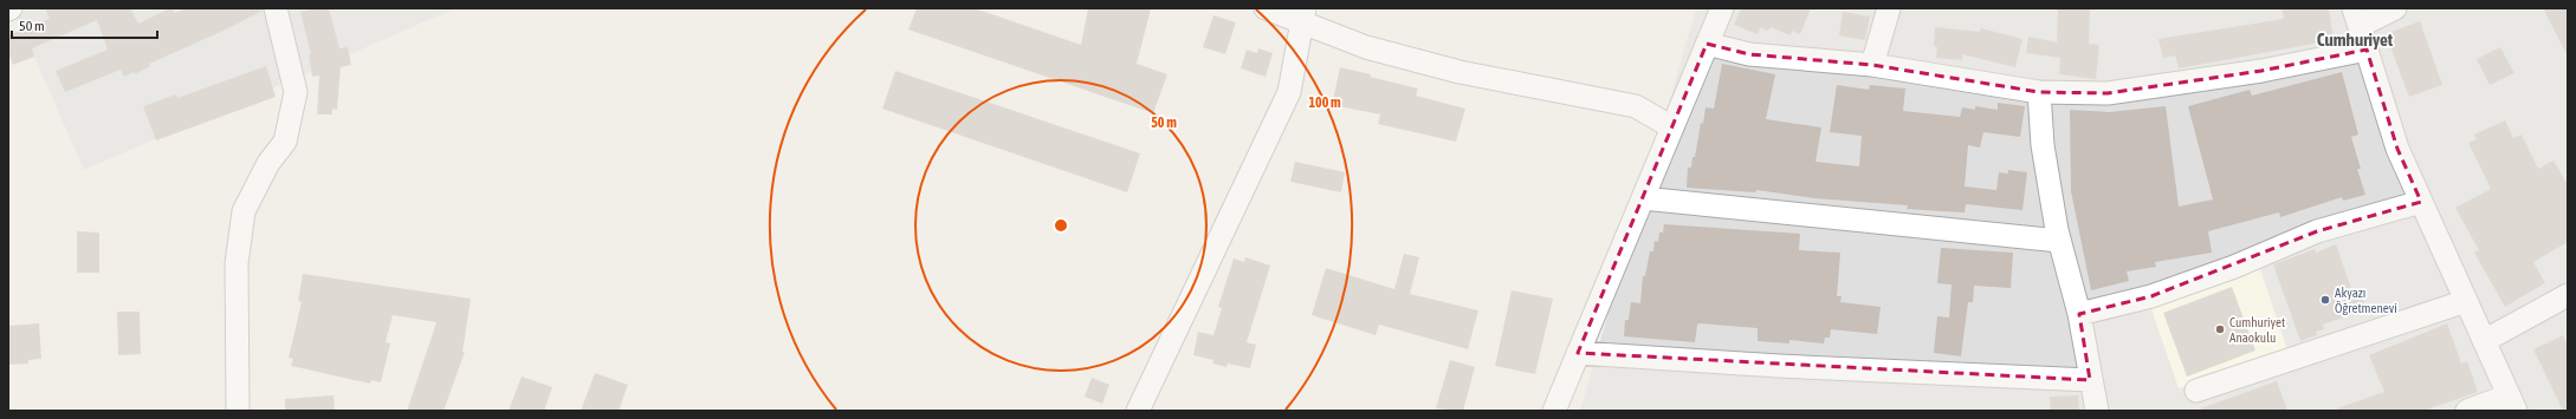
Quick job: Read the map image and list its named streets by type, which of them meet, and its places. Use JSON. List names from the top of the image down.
{
  "districts": ["Cumhuriyet"],
  "places": ["Akyazı Öğretmenevi", "Cumhuriyet Anaokulu"],
  "scale_bar": "50 m",
  "rings": ["100 m", "50 m"]
}
